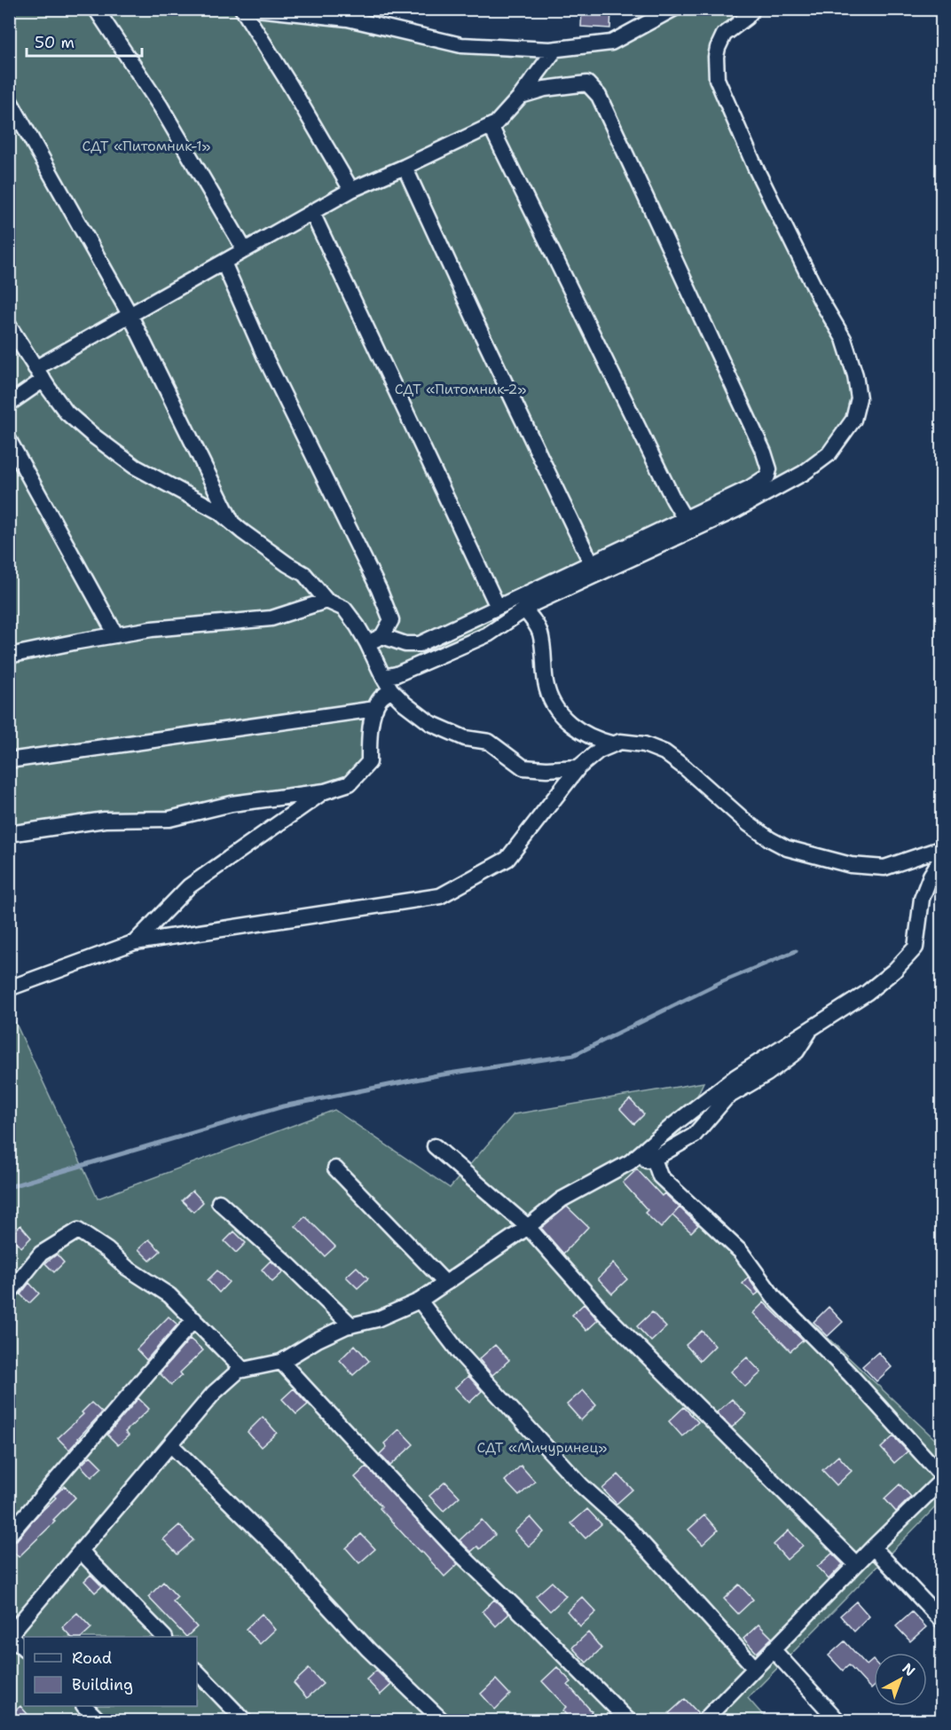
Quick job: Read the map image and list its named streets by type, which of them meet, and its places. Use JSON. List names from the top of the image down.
{
  "parks": ["СДТ «Питомник-1»", "СДТ «Питомник-2»", "СДТ «Мичуринец»"],
  "legend": ["Road", "Building"],
  "scale_bar": "50 m",
  "north": "top right"
}
